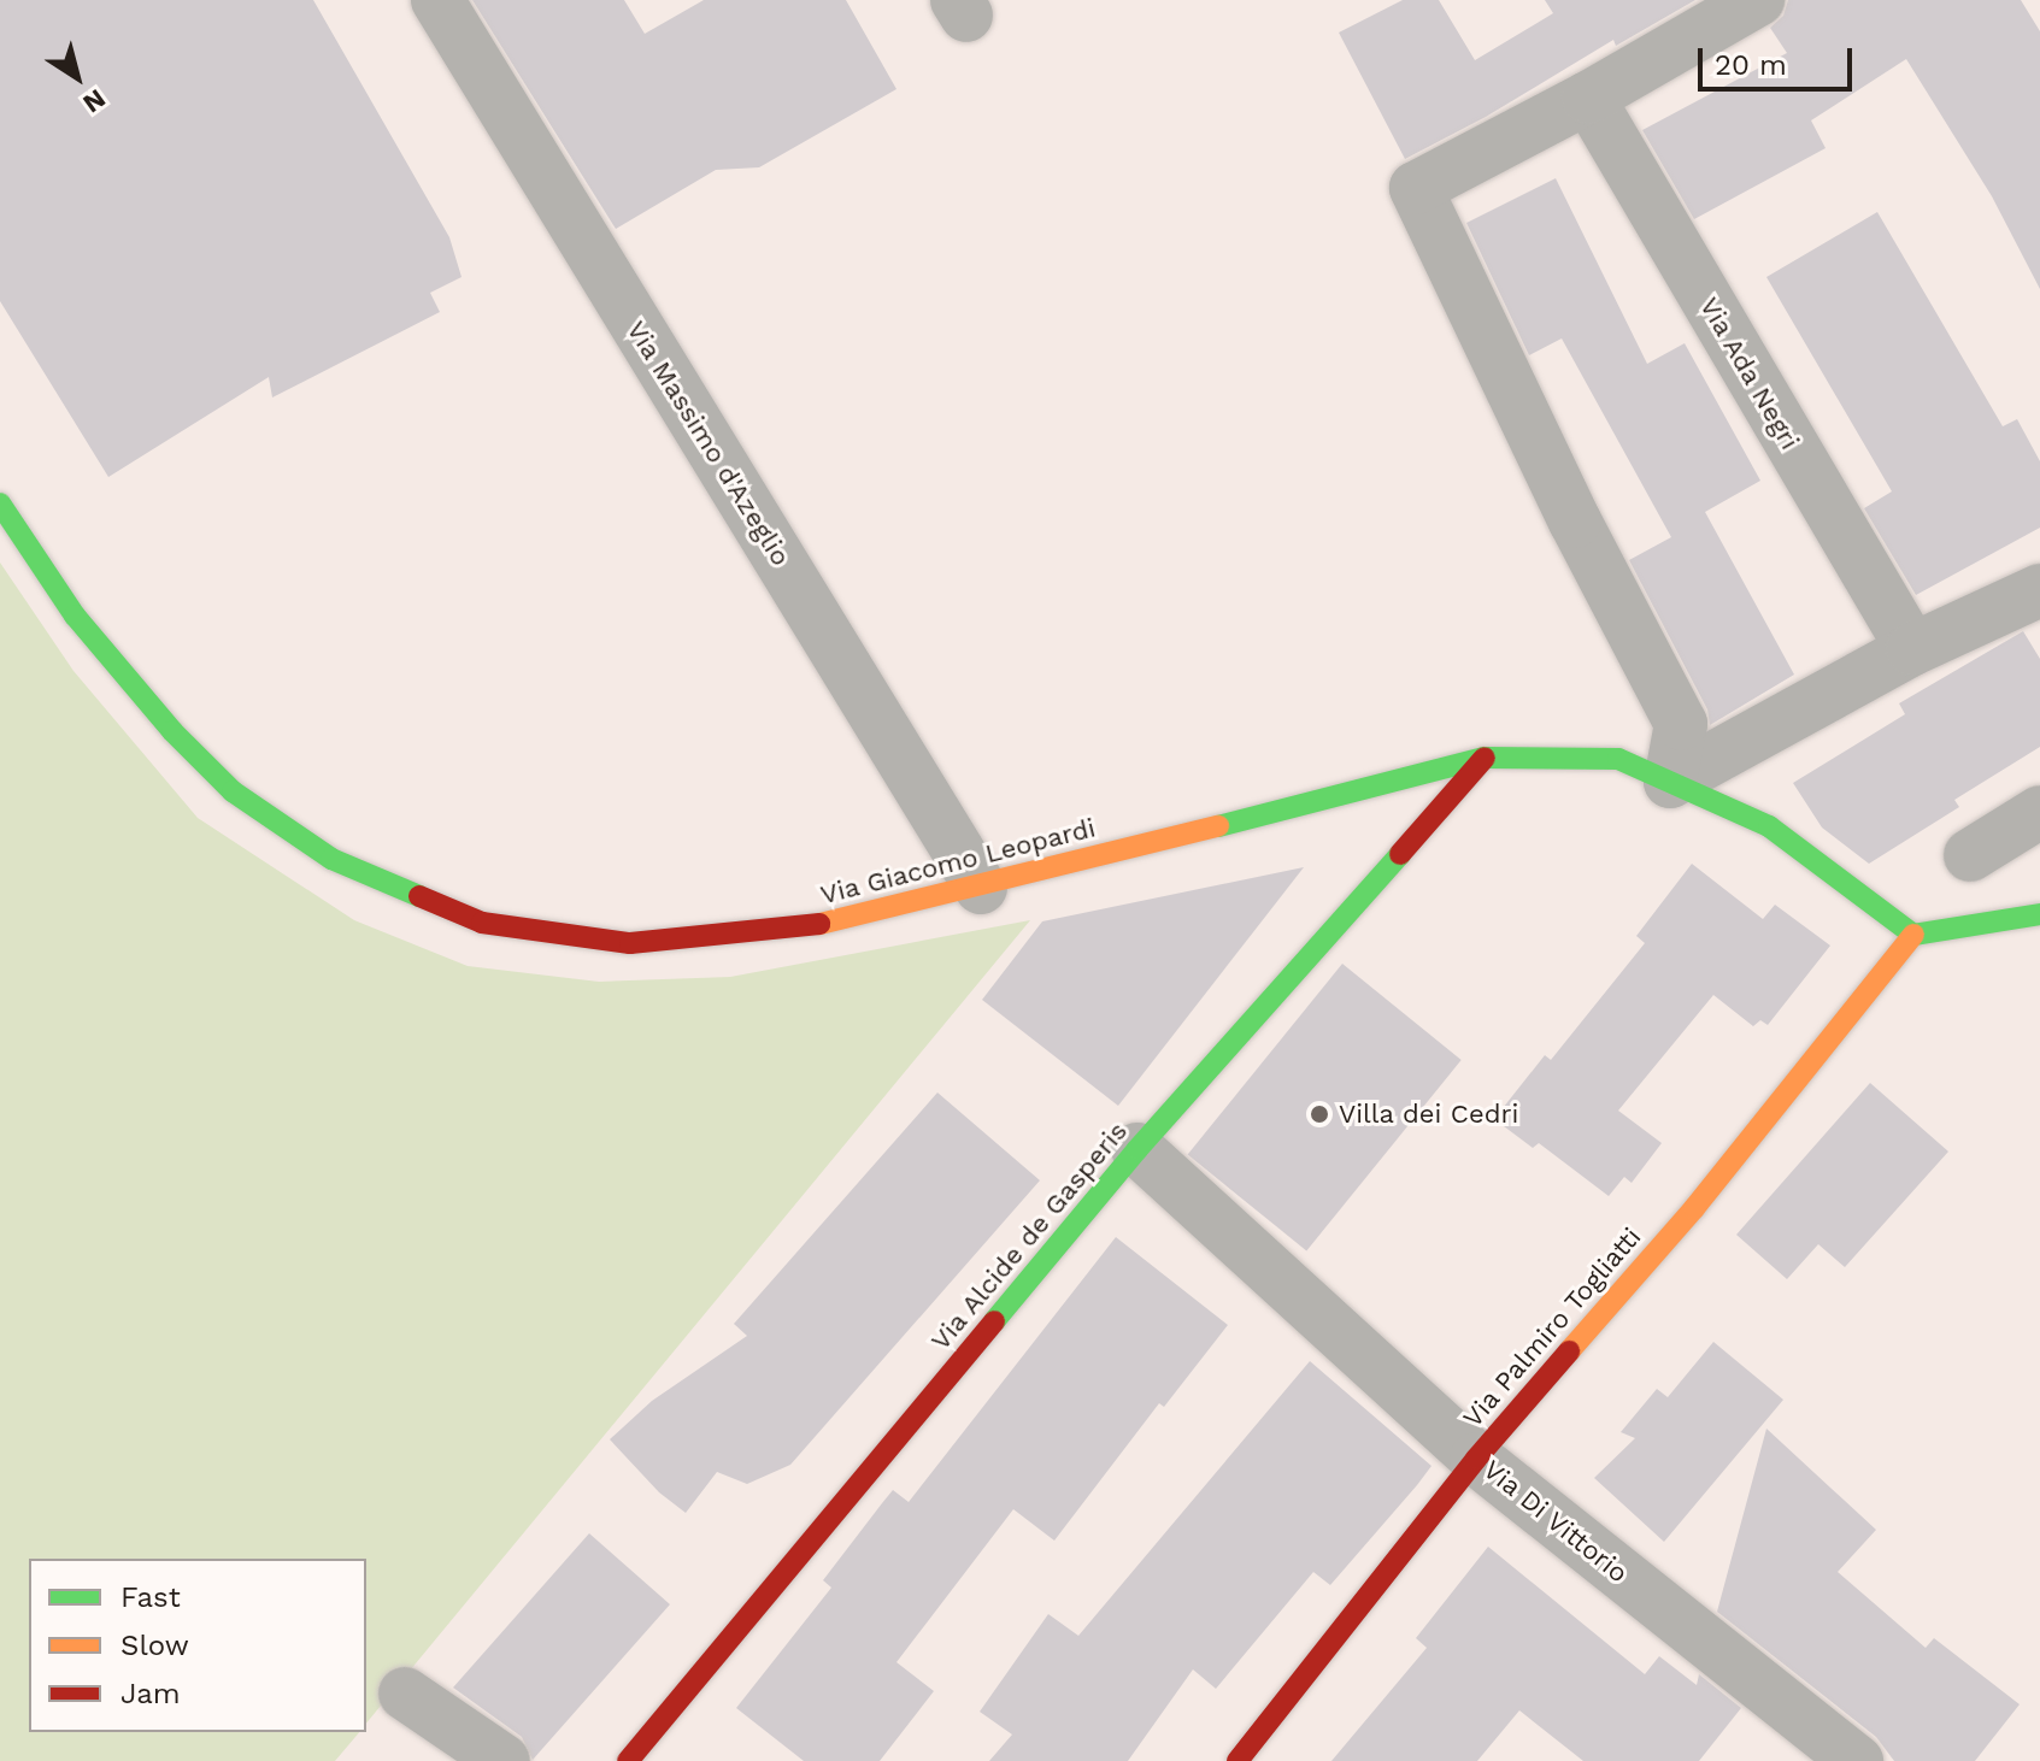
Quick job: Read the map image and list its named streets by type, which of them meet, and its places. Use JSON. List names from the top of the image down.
{
  "streets": {
    "street": [
      "Via Ada Negri",
      "Via Massimo d'Azeglio",
      "Via Giacomo Leopardi",
      "Via Alcide de Gasperis",
      "Via Palmiro Togliatti",
      "Via Di Vittorio"
    ]
  },
  "crossings": [
    ["Via Massimo d'Azeglio", "Via Giacomo Leopardi"],
    ["Via Giacomo Leopardi", "Via Alcide de Gasperis"],
    ["Via Giacomo Leopardi", "Via Palmiro Togliatti"],
    ["Via Alcide de Gasperis", "Via Di Vittorio"],
    ["Via Palmiro Togliatti", "Via Di Vittorio"]
  ],
  "places": ["Villa dei Cedri"],
  "legend": ["Fast", "Slow", "Jam"],
  "scale_bar": "20 m",
  "north": "bottom right"
}
